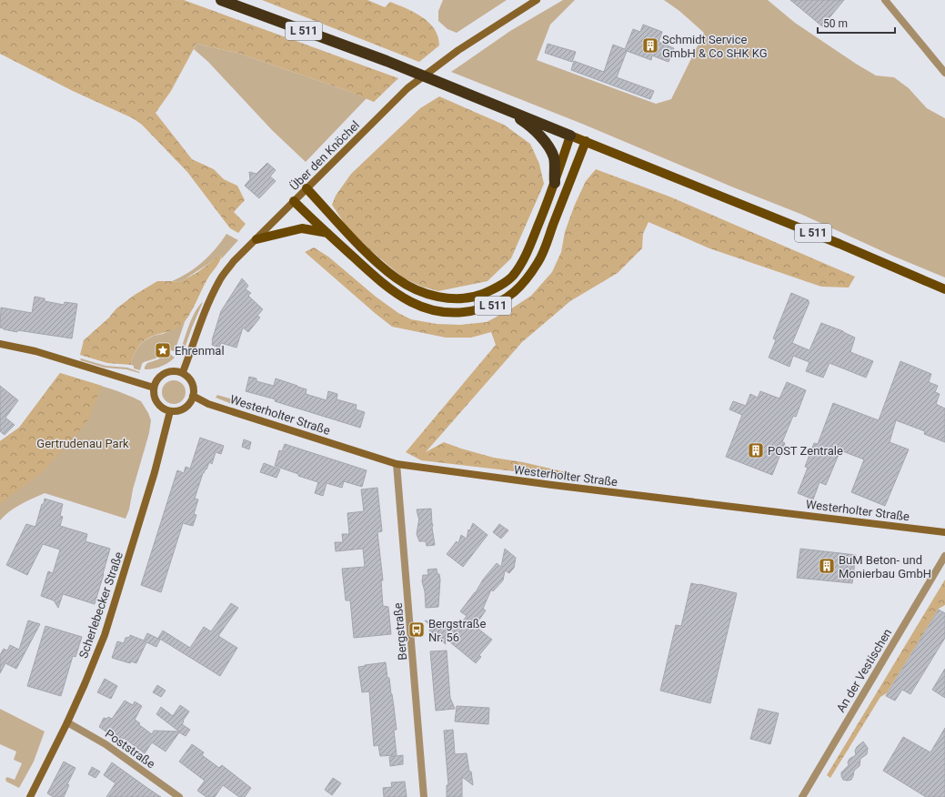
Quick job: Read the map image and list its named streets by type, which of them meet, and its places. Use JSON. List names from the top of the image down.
{
  "streets": {
    "highway": ["L 511"],
    "street": [
      "Über den Knöchel",
      "Westerholter Straße",
      "Scherlebecker Straße",
      "Bergstraße",
      "An der Vestischen",
      "Poststraße"
    ]
  },
  "crossings": [
    ["L 511", "Über den Knöchel"],
    ["Über den Knöchel", "Westerholter Straße"],
    ["Über den Knöchel", "Scherlebecker Straße"],
    ["Westerholter Straße", "Scherlebecker Straße"],
    ["Westerholter Straße", "Bergstraße"],
    ["Scherlebecker Straße", "Poststraße"]
  ],
  "parks": ["Gertrudenau Park"],
  "places": {
    "building": ["Schmidt Service GmbH & Co SHK KG", "POST Zentrale", "BuM Beton- und Monierbau GmbH"],
    "place": ["Ehrenmal"],
    "bus stop": ["Bergstraße Nr. 56"]
  },
  "scale_bar": "50 m"
}
